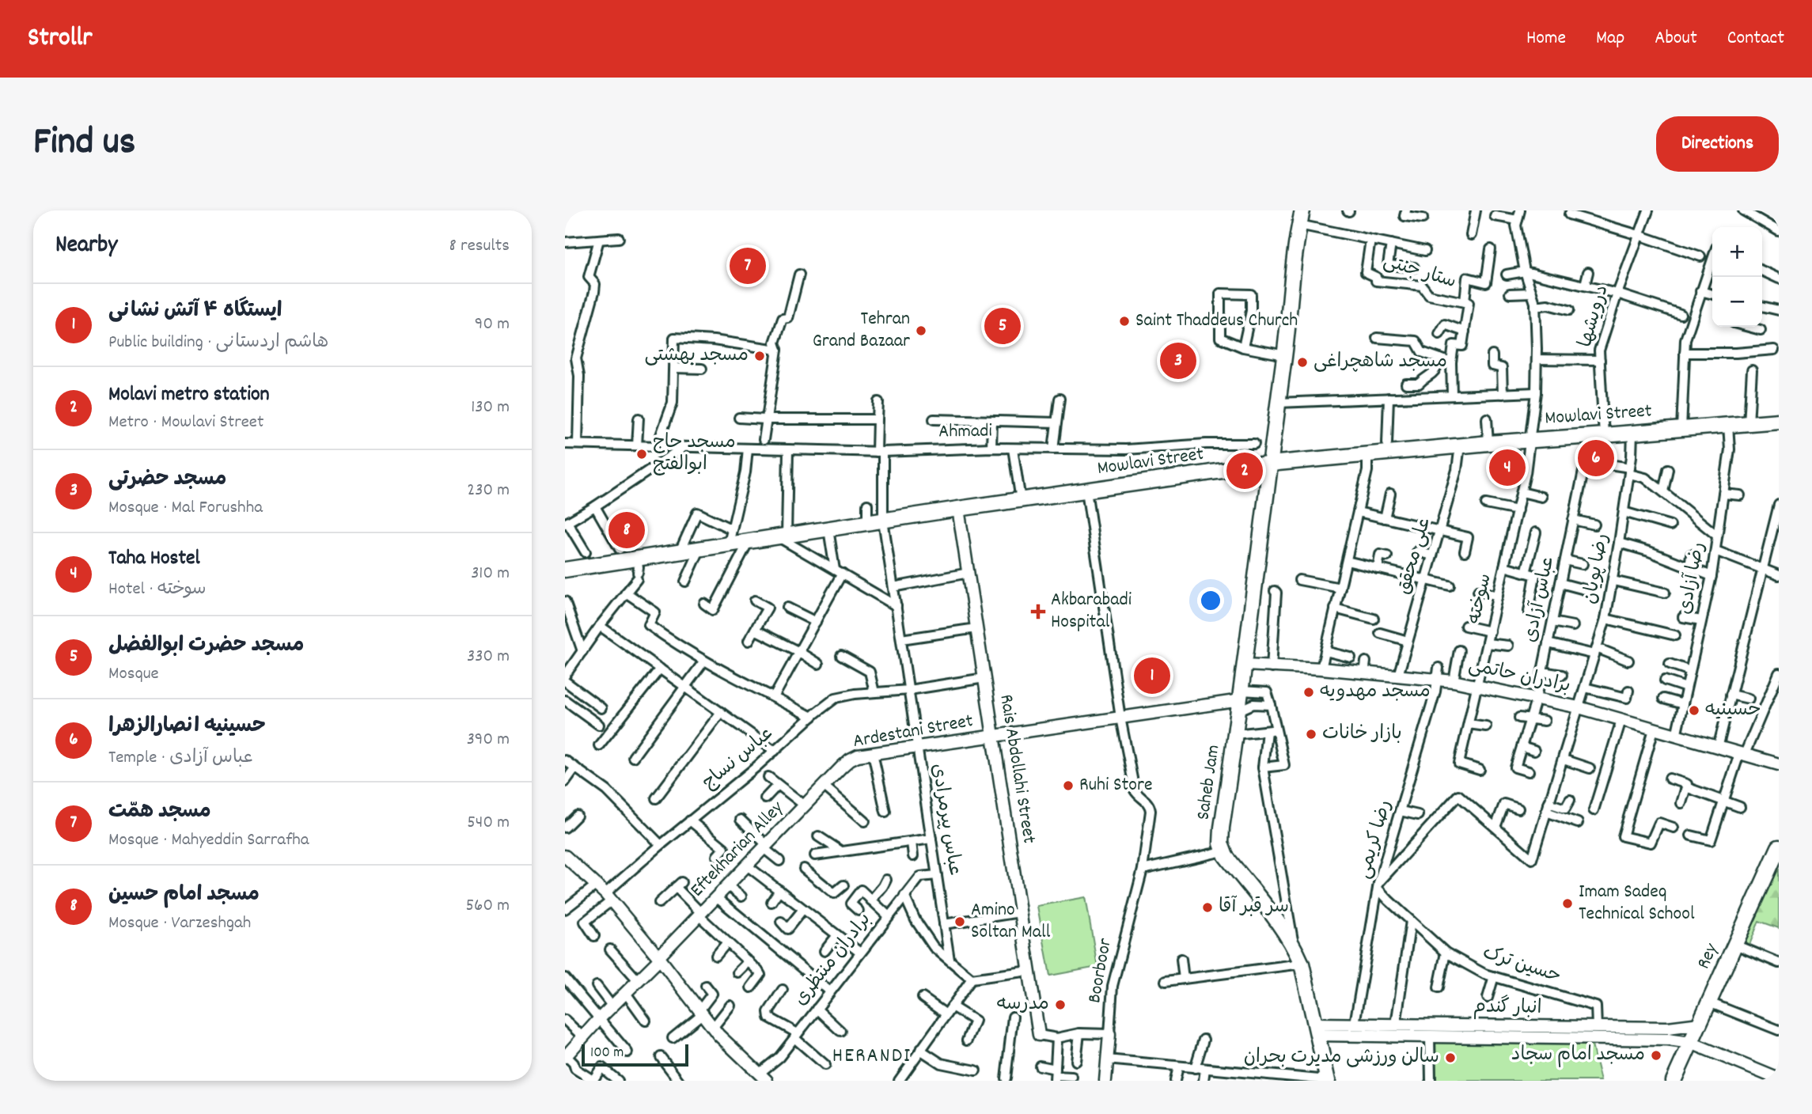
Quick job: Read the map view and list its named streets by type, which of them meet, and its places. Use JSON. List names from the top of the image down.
{
  "streets": {
    "main road": ["Mowlavi Street", "Saheb Jam", "Rey"],
    "street": [
      "ستار جنتی",
      "درویشها",
      "Ahmadi",
      "علی محقق",
      "رضا پویان",
      "رضا آزادی",
      "سوخته",
      "عباس آزادی",
      "برادران حاتمی",
      "Ardestani Street",
      "عباس نساج",
      "Rais Abdollahi Street",
      "عباس پیرمرادی",
      "رضا کریمی",
      "Eftekharian Alley",
      "برادران منتظری",
      "حسین ترک",
      "Boorboor",
      "انبار گندم"
    ]
  },
  "crossings": [
    ["ستار جنتی", "Saheb Jam"],
    ["درویشها", "Mowlavi Street"],
    ["درویشها", "عباس آزادی"],
    ["Mowlavi Street", "علی محقق"],
    ["Mowlavi Street", "رضا پویان"],
    ["Mowlavi Street", "رضا آزادی"],
    ["Mowlavi Street", "سوخته"],
    ["Mowlavi Street", "عباس آزادی"],
    ["Mowlavi Street", "Rais Abdollahi Street"],
    ["Mowlavi Street", "Saheb Jam"],
    ["Mowlavi Street", "عباس پیرمرادی"],
    ["Mowlavi Street", "Boorboor"],
    ["Ahmadi", "عباس پیرمرادی"],
    ["علی محقق", "برادران حاتمی"],
    ["رضا پویان", "برادران حاتمی"],
    ["رضا آزادی", "برادران حاتمی"],
    ["سوخته", "برادران حاتمی"],
    ["عباس آزادی", "برادران حاتمی"],
    ["برادران حاتمی", "Saheb Jam"],
    ["برادران حاتمی", "رضا کریمی"],
    ["Ardestani Street", "Rais Abdollahi Street"],
    ["Ardestani Street", "Saheb Jam"],
    ["Ardestani Street", "عباس پیرمرادی"],
    ["Ardestani Street", "Eftekharian Alley"],
    ["Ardestani Street", "Boorboor"],
    ["عباس نساج", "Rais Abdollahi Street"],
    ["عباس نساج", "عباس پیرمرادی"],
    ["عباس پیرمرادی", "برادران منتظری"],
    ["رضا کریمی", "حسین ترک"],
    ["رضا کریمی", "انبار گندم"],
    ["Rey", "انبار گندم"],
    ["حسین ترک", "انبار گندم"]
  ],
  "districts": ["HERANDI"],
  "places": {
    "other": [
      "Saint Thaddeus Church",
      "Tehran Grand Bazaar",
      "مسجد بهشتی",
      "مسجد شاهچراغی",
      "مسجد حاج ابوالفتح",
      "مسجد مهدویه",
      "حسینیه",
      "بازار خانات",
      "Ruhi Store",
      "Imam Sadeq Technical School",
      "سر قبر آقا",
      "Amino Soltan Mall",
      "مدرسه",
      "مسجد امام سجاد",
      "سالن ورزشی مدیرت بحران"
    ],
    "health": ["Akbarabadi Hospital"]
  },
  "scale_bar": "100 m",
  "page": {
    "header": "Strollr",
    "nav": [
      "Home",
      "Map",
      "About",
      "Contact"
    ],
    "title": "Find us",
    "buttons": "Directions",
    "heading": ["Nearby", "8 results"],
    "map_buttons": ["+", "−"],
    "pins": [
      "7",
      "5",
      "3",
      "6",
      "4",
      "2",
      "8",
      "1"
    ],
    "list": [
      {
        "mark": "1",
        "name": "ایستگاه ۴ آتش نشانی",
        "note": "Public building · هاشم اردستانی",
        "value": "90 m"
      },
      {
        "mark": "2",
        "name": "Molavi metro station",
        "note": "Metro · Mowlavi Street",
        "value": "130 m"
      },
      {
        "mark": "3",
        "name": "مسجد حضرتی",
        "note": "Mosque · Mal Forushha",
        "value": "230 m"
      },
      {
        "mark": "4",
        "name": "Taha Hostel",
        "note": "Hotel · سوخته",
        "value": "310 m"
      },
      {
        "mark": "5",
        "name": "مسجد حضرت ابوالفضل",
        "note": "Mosque",
        "value": "330 m"
      },
      {
        "mark": "6",
        "name": "حسینیه انصارالزهرا",
        "note": "Temple · عباس آزادی",
        "value": "390 m"
      },
      {
        "mark": "7",
        "name": "مسجد همّت",
        "note": "Mosque · Mahyeddin Sarrafha",
        "value": "540 m"
      },
      {
        "mark": "8",
        "name": "مسجد امام حسین",
        "note": "Mosque · Varzeshgah",
        "value": "560 m"
      }
    ],
    "scale": "100 m"
  }
}
